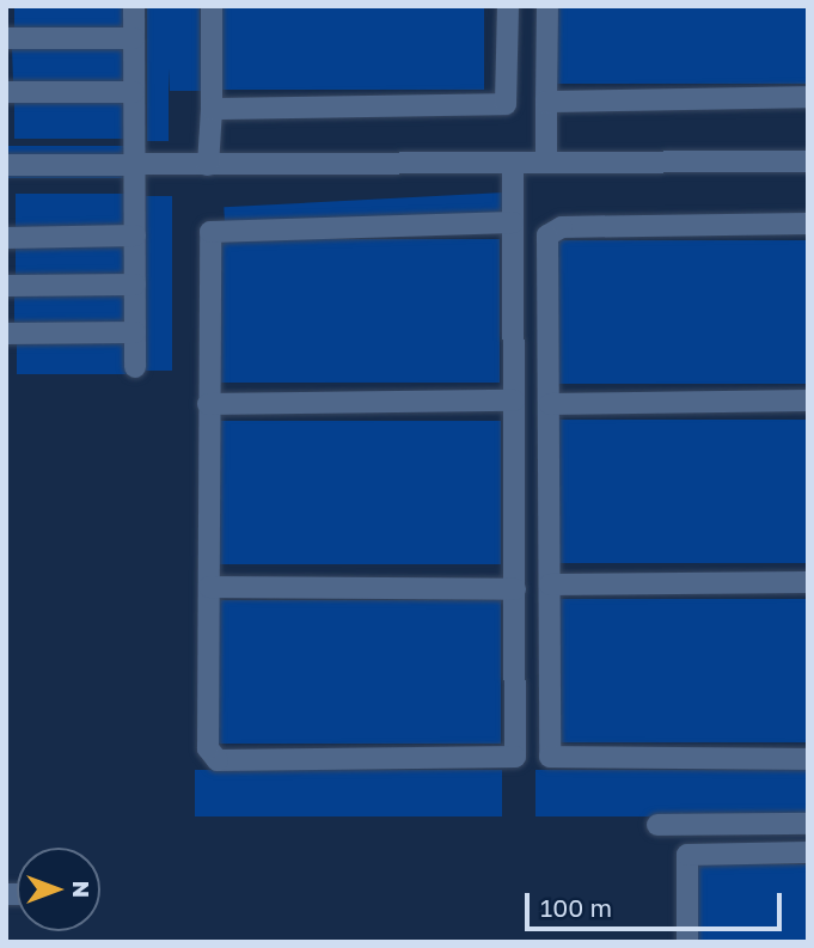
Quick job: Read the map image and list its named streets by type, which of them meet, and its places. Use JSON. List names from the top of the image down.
{
  "scale_bar": "100 m",
  "north": "right"
}
